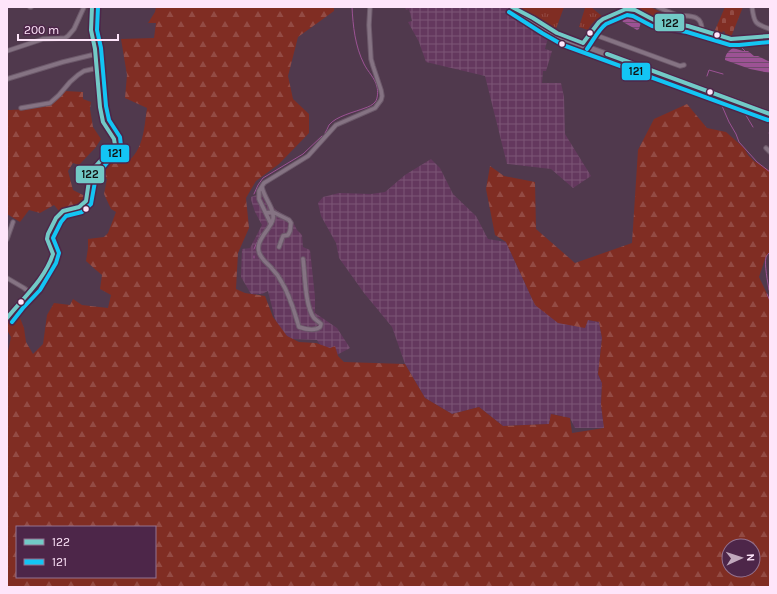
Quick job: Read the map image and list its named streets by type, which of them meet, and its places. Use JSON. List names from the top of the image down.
{
  "lines": ["transit line 122", "transit line 121"],
  "legend": ["122", "121"],
  "scale_bar": "200 m",
  "north": "right"
}
